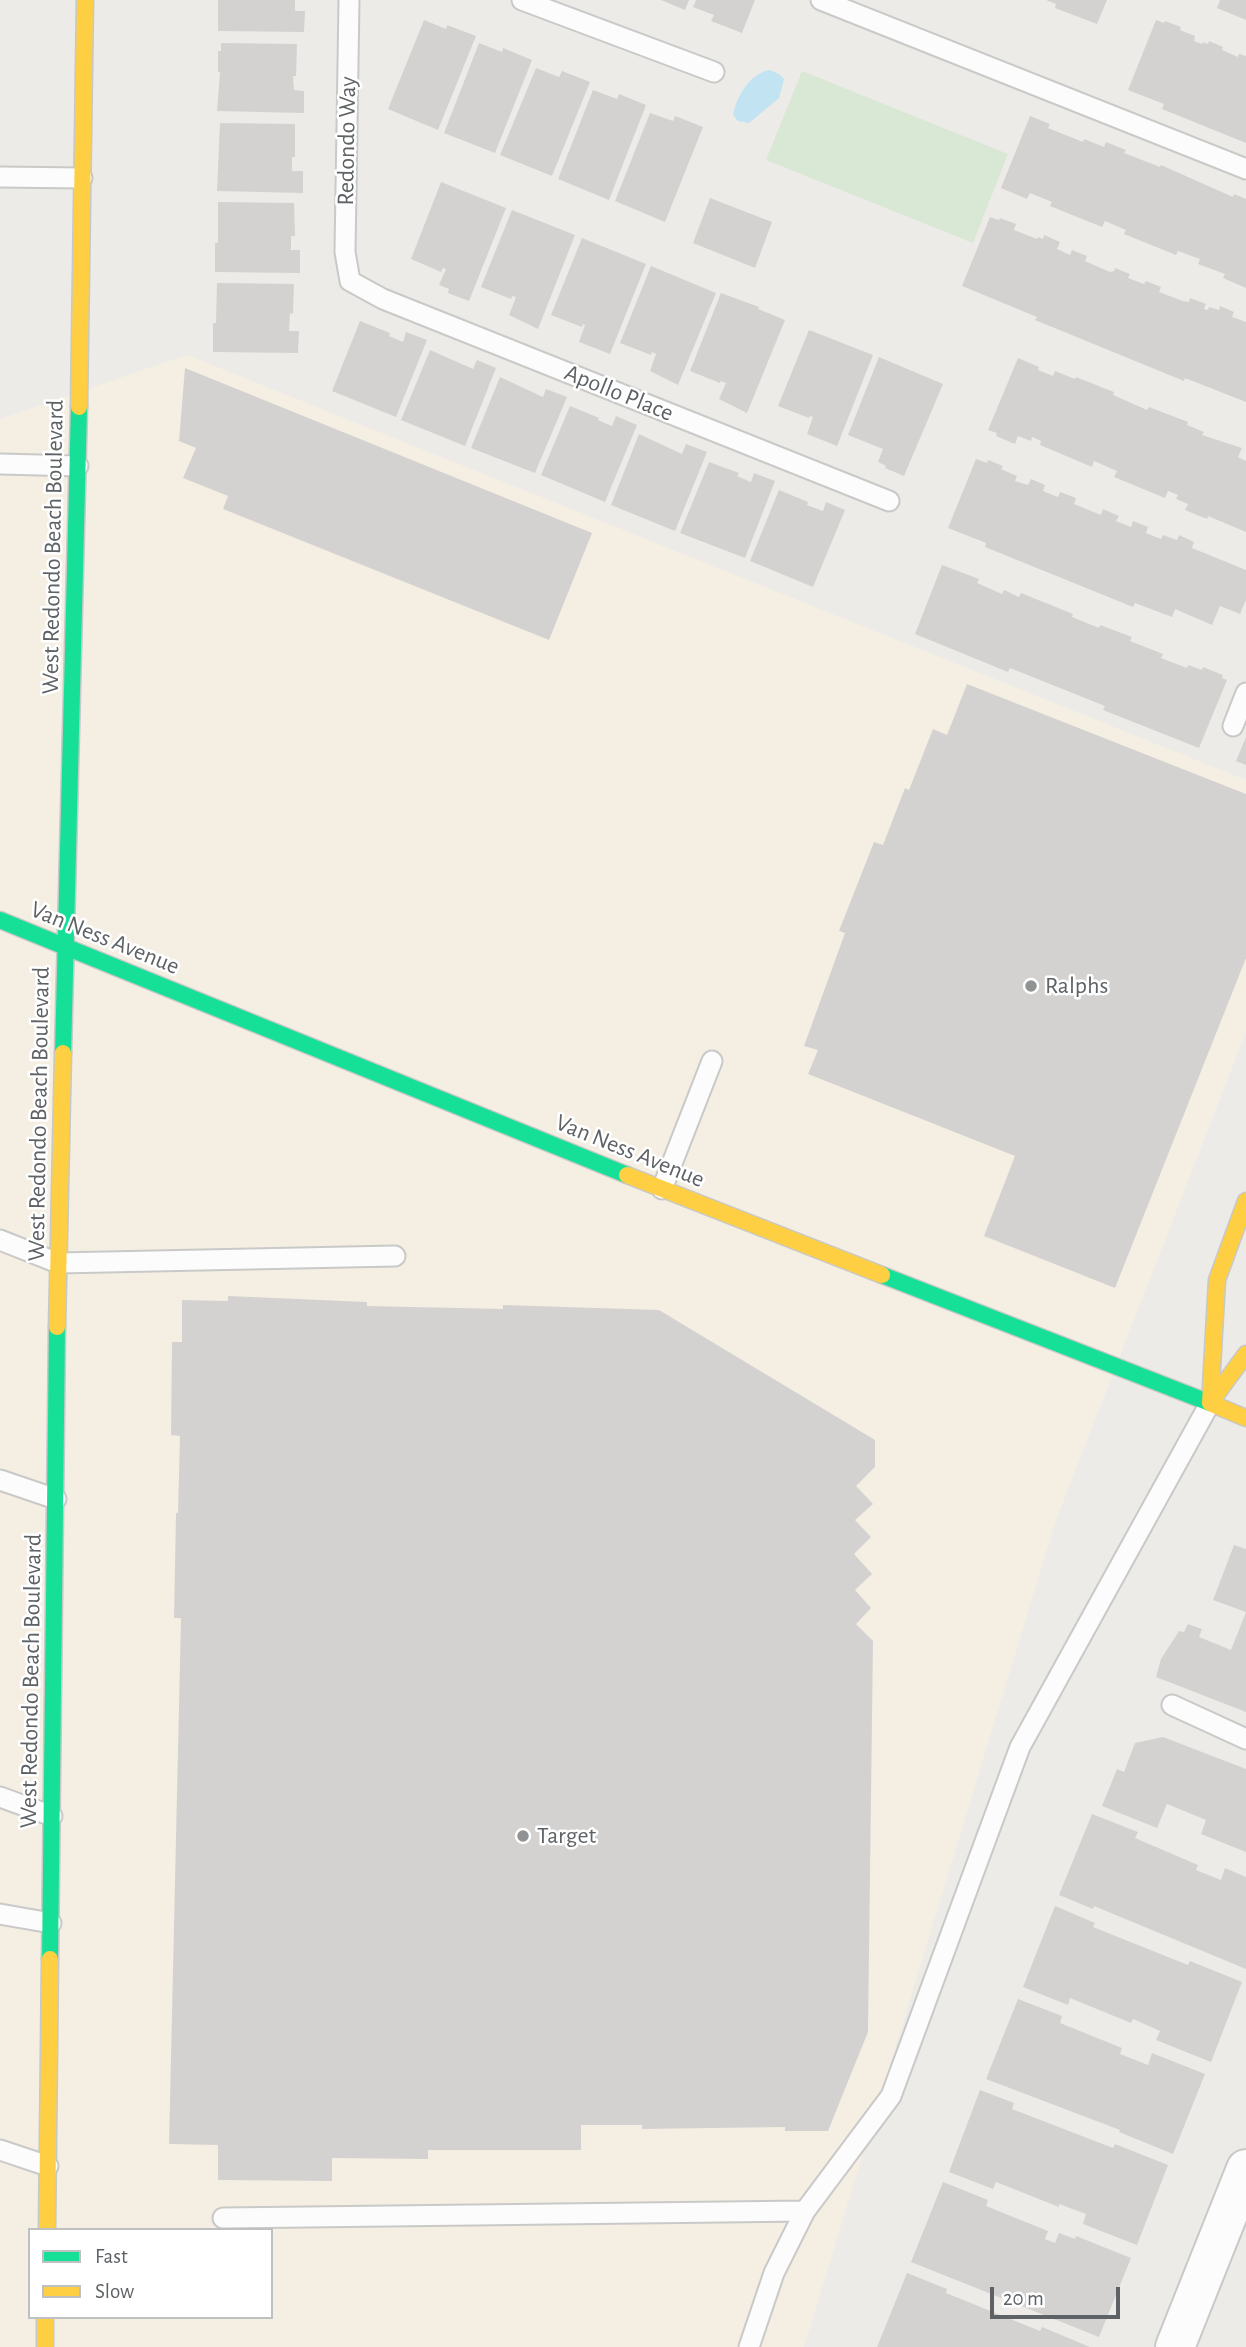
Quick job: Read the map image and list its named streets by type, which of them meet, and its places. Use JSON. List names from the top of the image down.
{
  "streets": {
    "main road": ["West Redondo Beach Boulevard", "Van Ness Avenue"],
    "lane": ["Redondo Way", "Apollo Place"]
  },
  "crossings": [
    ["Redondo Way", "Apollo Place"],
    ["West Redondo Beach Boulevard", "Van Ness Avenue"]
  ],
  "places": ["Ralphs", "Target"],
  "legend": ["Fast", "Slow"],
  "scale_bar": "20 m"
}
